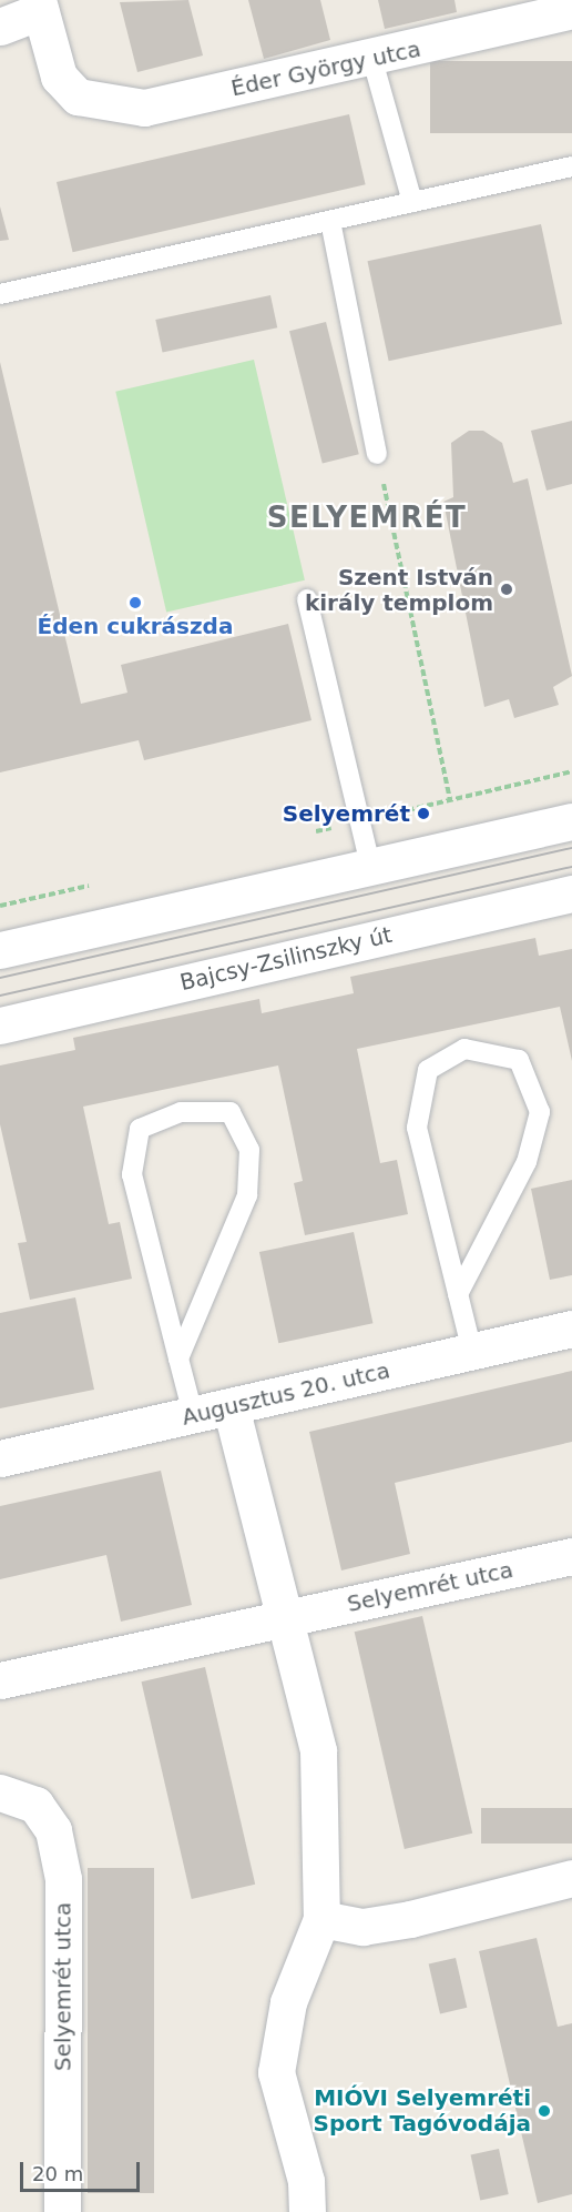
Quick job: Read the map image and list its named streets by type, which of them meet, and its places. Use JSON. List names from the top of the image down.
{
  "streets": {
    "street": [
      "Éder György utca",
      "Bajcsy-Zsilinszky út",
      "Augusztus 20. utca",
      "Selyemrét utca"
    ]
  },
  "districts": ["SELYEMRÉT"],
  "places": [
    "Szent István király templom",
    "Éden cukrászda",
    "Selyemrét",
    "MIÓVI Selyemréti Sport Tagóvodája"
  ],
  "scale_bar": "20 m"
}
